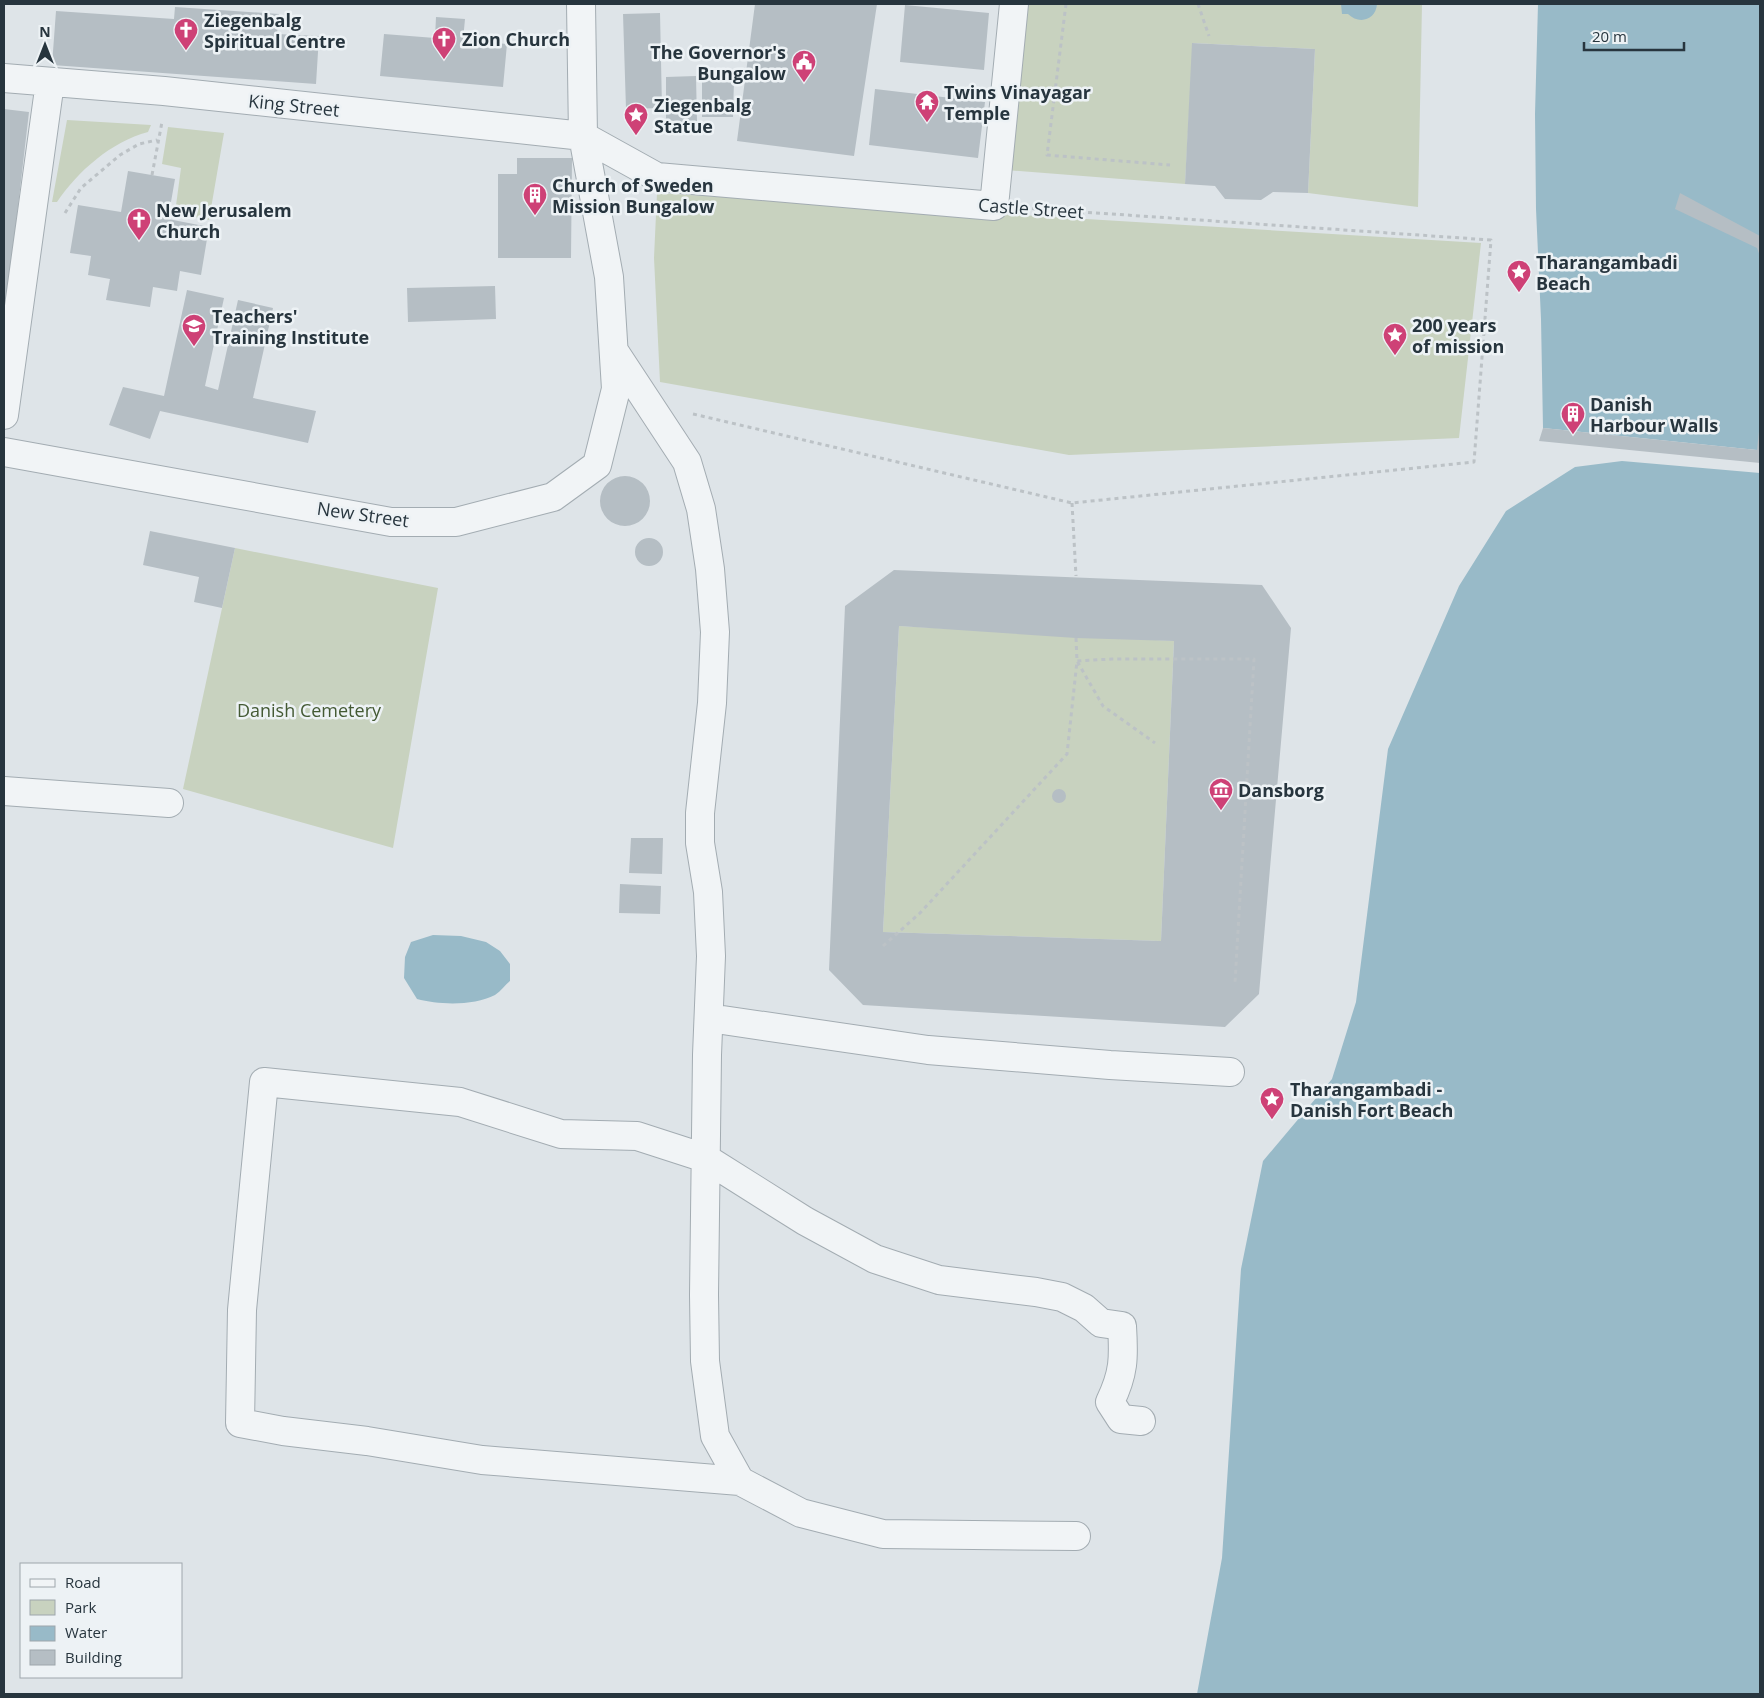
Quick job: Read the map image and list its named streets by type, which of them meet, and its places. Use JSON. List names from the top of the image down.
{
  "streets": {
    "street": ["King Street", "Castle Street", "New Street"]
  },
  "crossings": [
    ["King Street", "Castle Street"],
    ["King Street", "New Street"],
    ["Castle Street", "New Street"]
  ],
  "parks": ["Danish Cemetery"],
  "places": {
    "church": ["Ziegenbalg Spiritual Centre", "Zion Church", "New Jerusalem Church"],
    "public building": ["The Governor's Bungalow"],
    "temple": ["Twins Vinayagar Temple"],
    "place": [
      "Ziegenbalg Statue",
      "Tharangambadi Beach",
      "200 years of mission",
      "Tharangambadi - Danish Fort Beach"
    ],
    "building": ["Church of Sweden Mission Bungalow", "Danish Harbour Walls"],
    "school or university": ["Teachers' Training Institute"],
    "museum": ["Dansborg"]
  },
  "legend": [
    "Road",
    "Park",
    "Water",
    "Building"
  ],
  "scale_bar": "20 m",
  "north": "top"
}
